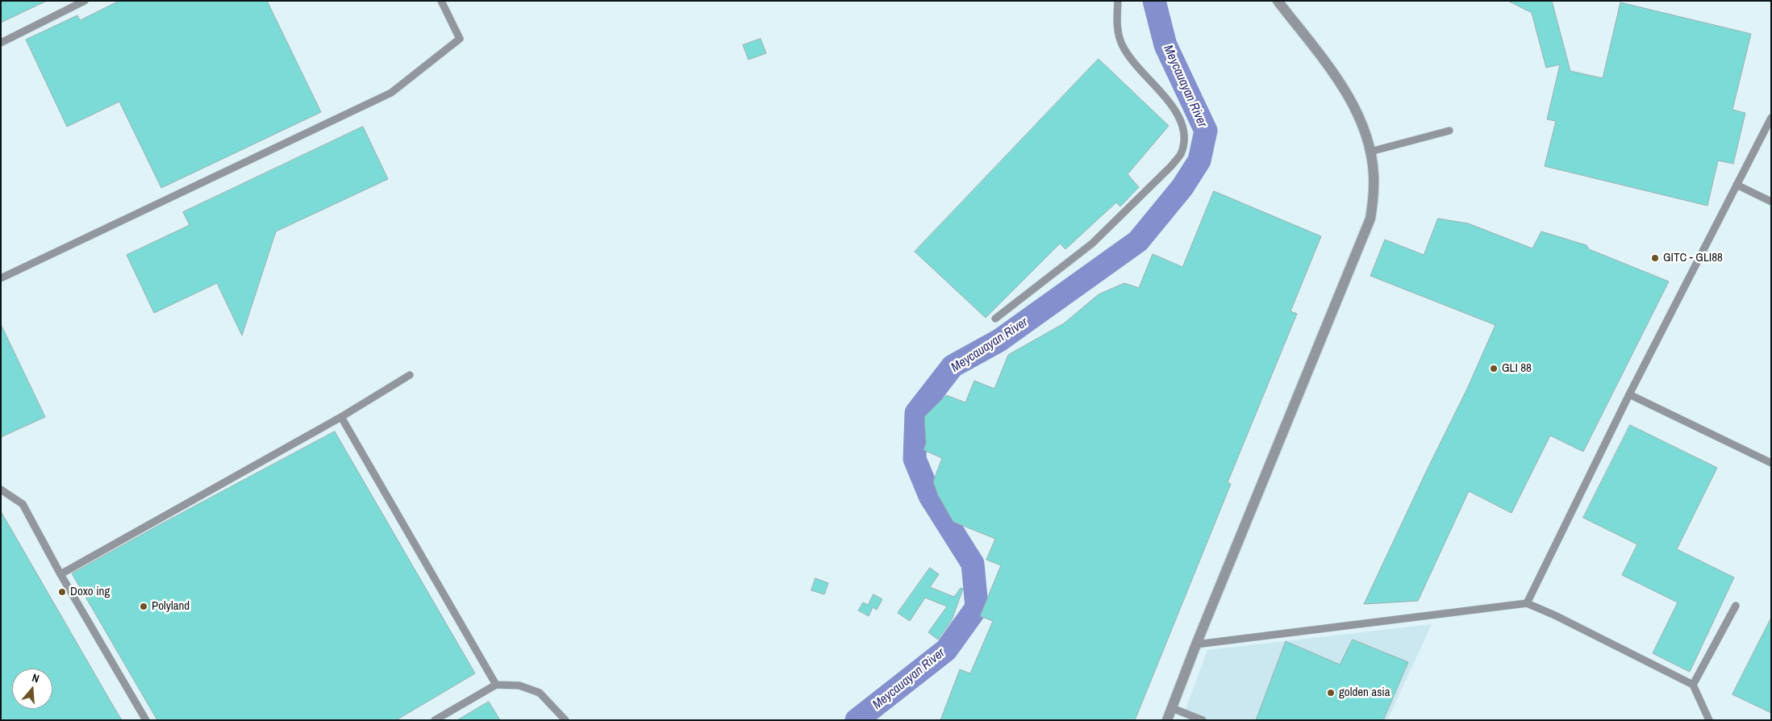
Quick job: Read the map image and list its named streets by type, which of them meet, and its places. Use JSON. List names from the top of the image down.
{
  "water": ["Meycauayan River"],
  "places": [
    "GITC - GLI88",
    "GLI 88",
    "Doxo ing",
    "Polyland",
    "golden asia"
  ],
  "north": "top"
}
